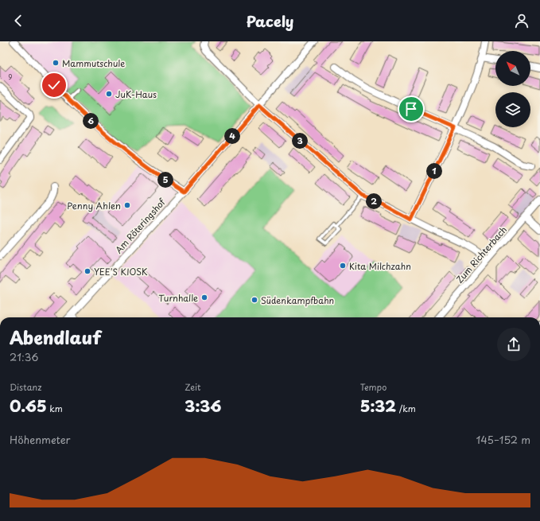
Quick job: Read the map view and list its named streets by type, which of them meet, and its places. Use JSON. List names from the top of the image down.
{
  "streets": {
    "street": ["Am Röteringshof", "Zum Richterbach"]
  },
  "places": [
    "Mammutschule",
    "JuK-Haus",
    "Penny Ahlen",
    "Kita Milchzahn",
    "YEE'S KIOSK",
    "Turnhalle",
    "Südenkampfbahn"
  ],
  "house_numbers": ["9"],
  "north": "top left",
  "page": {
    "header": "Pacely",
    "pins": [
      "6",
      "4",
      "3",
      "1",
      "5",
      "2"
    ],
    "heading": ["Abendlauf", "21:36"],
    "stats": [
      ["Distanz", "0.65 km"],
      ["Zeit", "3:36"],
      ["Tempo", "5:32 /km"]
    ],
    "chart": ["Höhenmeter", "145–152 m"]
  }
}
